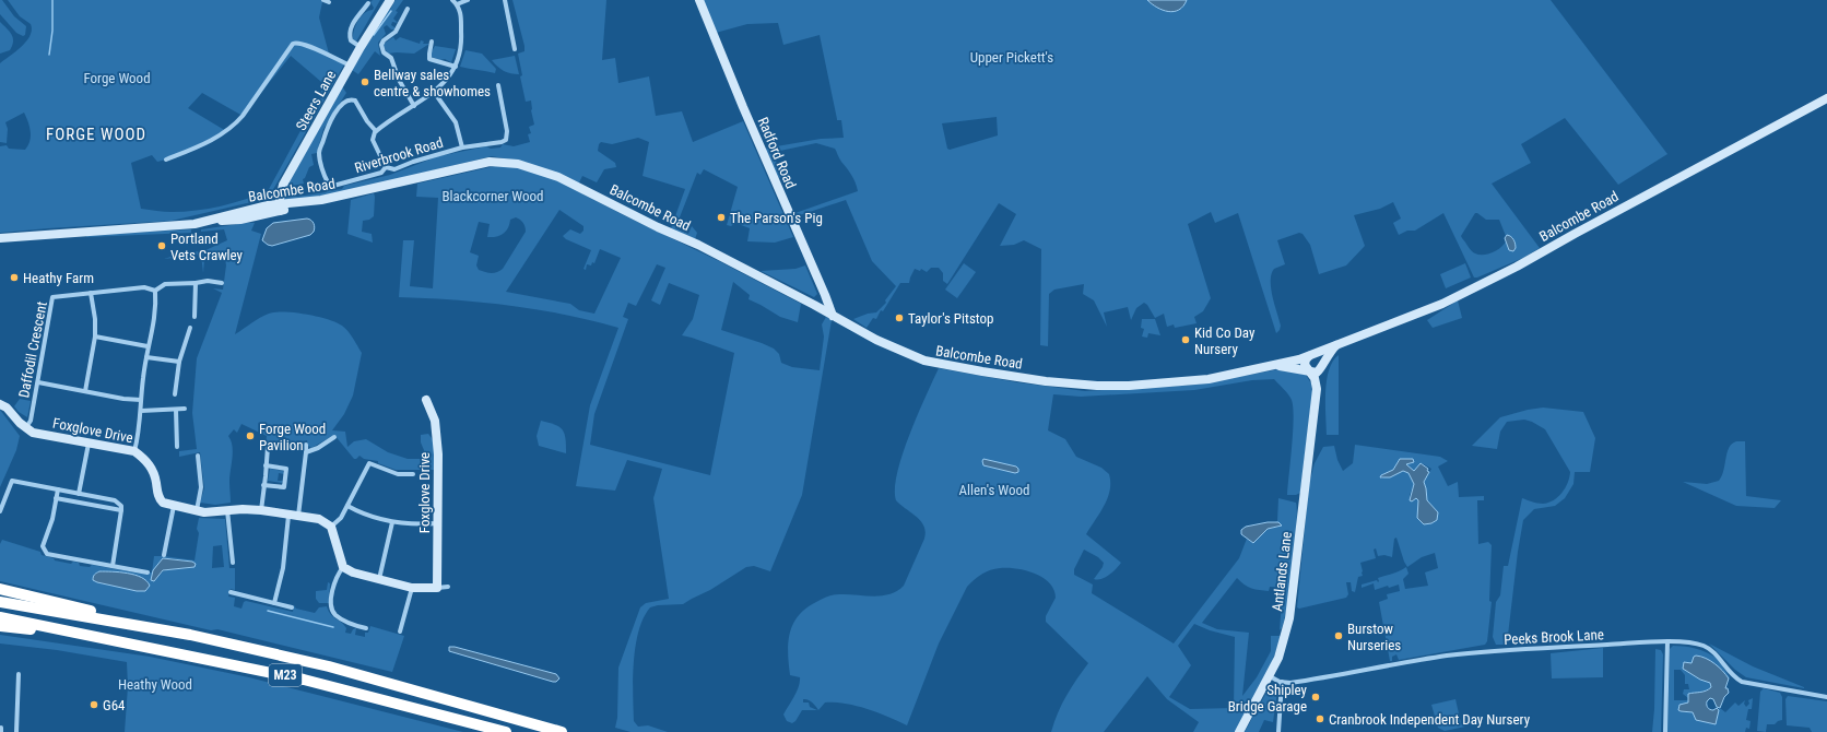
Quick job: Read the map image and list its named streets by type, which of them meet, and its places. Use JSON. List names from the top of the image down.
{
  "streets": {
    "highway": ["M23"],
    "main road": [
      "Steers Lane",
      "Radford Road",
      "Balcombe Road",
      "Foxglove Drive",
      "Antlands Lane"
    ],
    "street": ["Riverbrook Road", "Daffodil Crescent", "Peeks Brook Lane"]
  },
  "crossings": [
    ["Steers Lane", "Balcombe Road"],
    ["Radford Road", "Balcombe Road"],
    ["Balcombe Road", "Antlands Lane"],
    ["Daffodil Crescent", "Foxglove Drive"],
    ["Antlands Lane", "Peeks Brook Lane"]
  ],
  "districts": ["FORGE WOOD"],
  "parks": [
    "Upper Pickett's",
    "Forge Wood",
    "Blackcorner Wood",
    "Allen's Wood",
    "Heathy Wood"
  ],
  "places": [
    "Bellway sales centre & showhomes",
    "The Parson's Pig",
    "Portland Vets Crawley",
    "Heathy Farm",
    "Taylor's Pitstop",
    "Kid Co Day Nursery",
    "Forge Wood Pavilion",
    "Burstow Nurseries",
    "Shipley Bridge Garage",
    "G64",
    "Cranbrook Independent Day Nursery"
  ]
}
